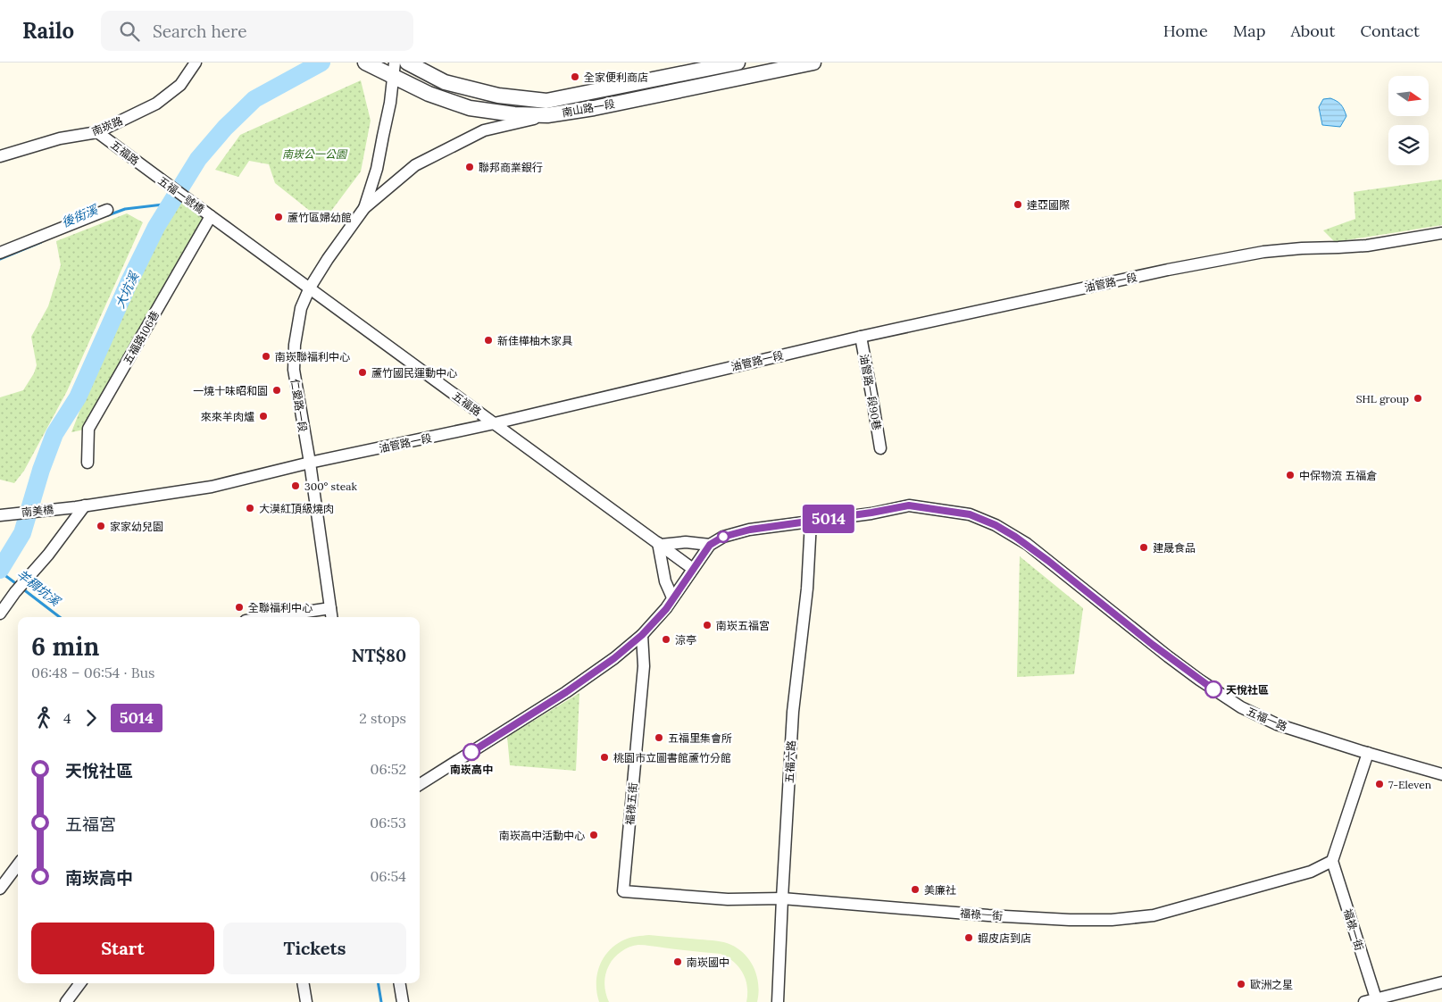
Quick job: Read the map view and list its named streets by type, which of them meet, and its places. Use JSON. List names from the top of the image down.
{
  "streets": {
    "street": [
      "南山路一段",
      "南崁路",
      "五福路",
      "五福一號橋",
      "油管路一段",
      "五福路106巷",
      "油管路一段90巷",
      "仁愛路一段",
      "南美橋",
      "五福一路",
      "五福六路",
      "福祿五街",
      "福祿一街"
    ]
  },
  "crossings": [
    ["南山路一段", "仁愛路一段"],
    ["南崁路", "五福路"],
    ["五福路", "五福一號橋"],
    ["五福路", "油管路一段"],
    ["五福路", "五福路106巷"],
    ["五福路", "仁愛路一段"],
    ["五福路", "五福一路"],
    ["五福一號橋", "五福路106巷"],
    ["油管路一段", "油管路一段90巷"],
    ["油管路一段", "仁愛路一段"],
    ["油管路一段", "南美橋"],
    ["五福一路", "五福六路"],
    ["五福一路", "福祿五街"],
    ["五福六路", "福祿一街"],
    ["福祿五街", "福祿一街"]
  ],
  "water": ["後街溪", "大坑溪", "羊稠坑溪"],
  "parks": ["南崁公一公園"],
  "places": [
    "全家便利商店",
    "聯邦商業銀行",
    "達亞國際",
    "蘆竹區婦幼館",
    "新佳樺柚木家具",
    "南崁聯福利中心",
    "蘆竹國民運動中心",
    "一燒十味昭和園",
    "SHL group",
    "來來羊肉爐",
    "中保物流 五福倉",
    "300° steak",
    "大漠紅頂級燒肉",
    "家家幼兒園",
    "建晟食品",
    "全聯福利中心",
    "南崁五福宮",
    "涼亭",
    "天悅社區",
    "五福里集會所",
    "南崁高中",
    "桃園市立圖書館蘆竹分館",
    "7-Eleven",
    "南崁高中活動中心",
    "美廉社",
    "蝦皮店到店",
    "南崁國中",
    "歐洲之星"
  ],
  "lines": ["bus line 5014"],
  "north": "right",
  "page": {
    "header": "Railo",
    "search": "Search here",
    "nav": [
      "Home",
      "Map",
      "About",
      "Contact"
    ],
    "on_map": "5014",
    "heading": ["6 min", "06:48 – 06:54 · Bus", "NT$80"],
    "legs": ["4", "5014", "2 stops"],
    "list": [
      {
        "name": "天悅社區",
        "value": "06:52"
      },
      {
        "name": "五福宮",
        "value": "06:53"
      },
      {
        "name": "南崁高中",
        "value": "06:54"
      }
    ],
    "buttons": ["Start", "Tickets"]
  }
}
